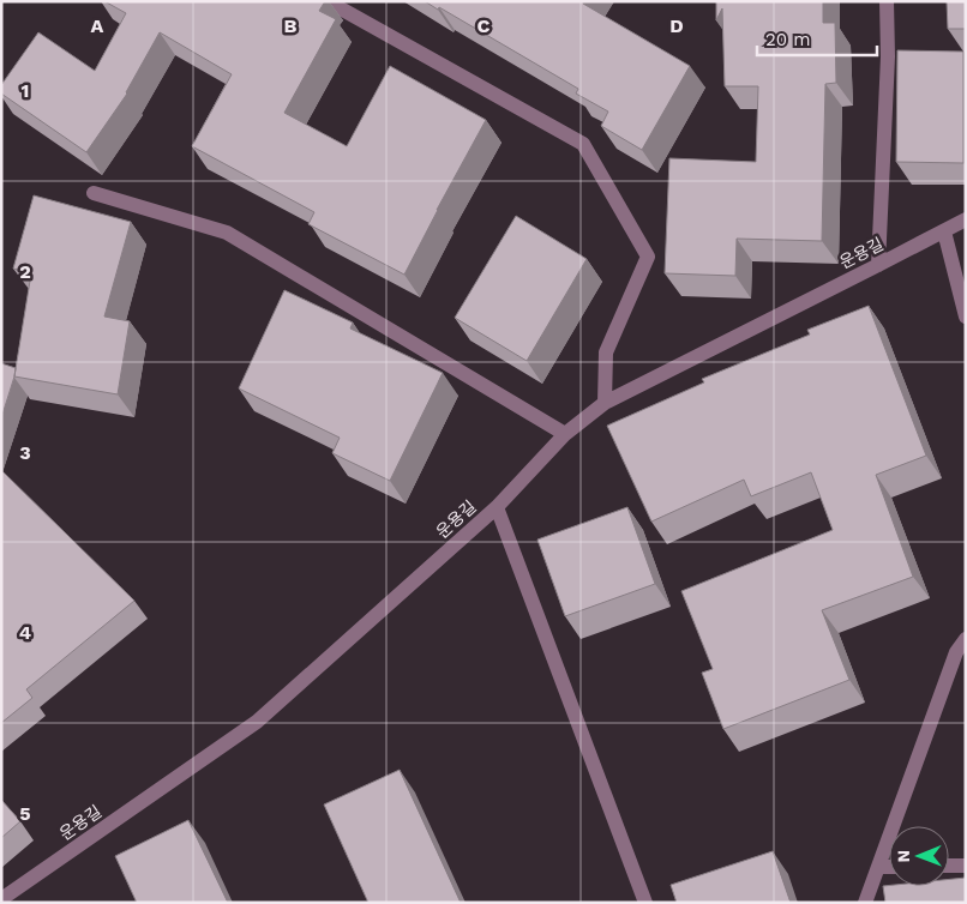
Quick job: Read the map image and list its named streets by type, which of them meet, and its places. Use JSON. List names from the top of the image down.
{
  "streets": {
    "street": ["운용길"]
  },
  "scale_bar": "20 m",
  "north": "left",
  "grid": {
    "columns": [
      "A",
      "B",
      "C",
      "D"
    ],
    "rows": [
      "1",
      "2",
      "3",
      "4",
      "5"
    ]
  }
}
